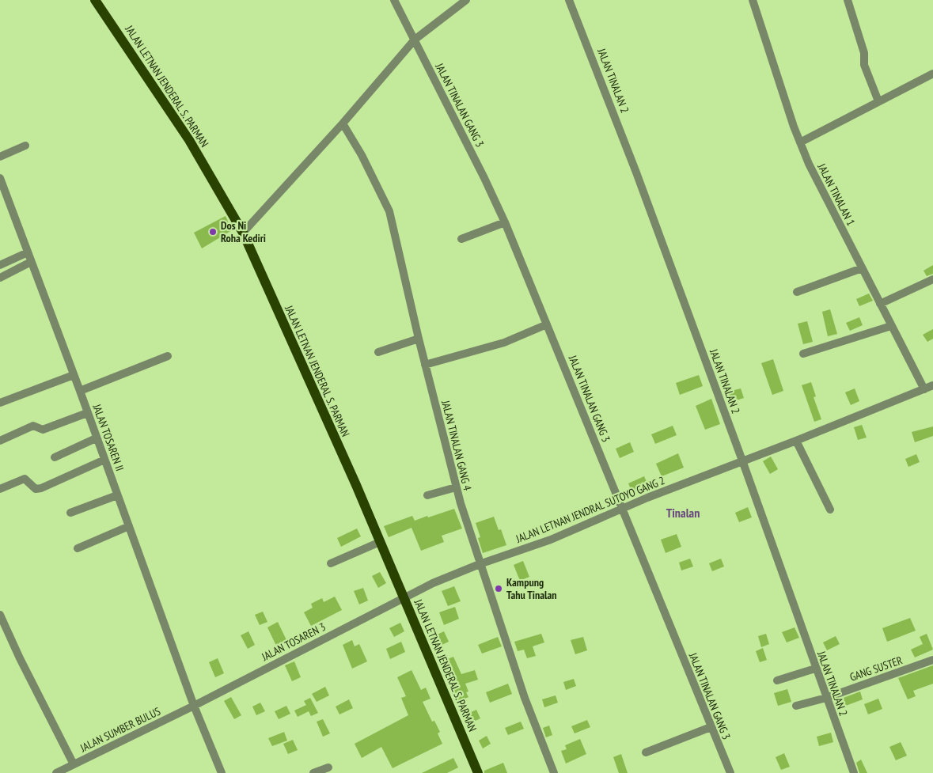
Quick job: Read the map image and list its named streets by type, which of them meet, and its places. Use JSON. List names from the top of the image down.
{
  "streets": {
    "main road": ["JALAN LETNAN JENDERAL S. PARMAN"],
    "street": [
      "JALAN TINALAN 2",
      "JALAN TINALAN GANG 3",
      "JALAN TINALAN 1",
      "JALAN TOSAREN II",
      "JALAN TINALAN GANG 4",
      "JALAN LETNAN JENDRAL SUTOYO GANG 2",
      "JALAN TOSAREN 3",
      "GANG SUSTER",
      "JALAN SUMBER BULUS"
    ]
  },
  "crossings": [
    ["JALAN TINALAN 2", "JALAN LETNAN JENDRAL SUTOYO GANG 2"],
    ["JALAN TINALAN 2", "GANG SUSTER"],
    ["JALAN LETNAN JENDERAL S. PARMAN", "JALAN LETNAN JENDRAL SUTOYO GANG 2"],
    ["JALAN LETNAN JENDERAL S. PARMAN", "JALAN TOSAREN 3"],
    ["JALAN TINALAN GANG 3", "JALAN LETNAN JENDRAL SUTOYO GANG 2"],
    ["JALAN TINALAN 1", "JALAN LETNAN JENDRAL SUTOYO GANG 2"],
    ["JALAN TOSAREN II", "JALAN TOSAREN 3"],
    ["JALAN TOSAREN II", "JALAN SUMBER BULUS"],
    ["JALAN TINALAN GANG 4", "JALAN LETNAN JENDRAL SUTOYO GANG 2"],
    ["JALAN LETNAN JENDRAL SUTOYO GANG 2", "JALAN TOSAREN 3"],
    ["JALAN TOSAREN 3", "JALAN SUMBER BULUS"]
  ],
  "districts": ["Tinalan"],
  "places": ["Dos Ni Roha Kediri", "Kampung Tahu Tinalan"]
}
